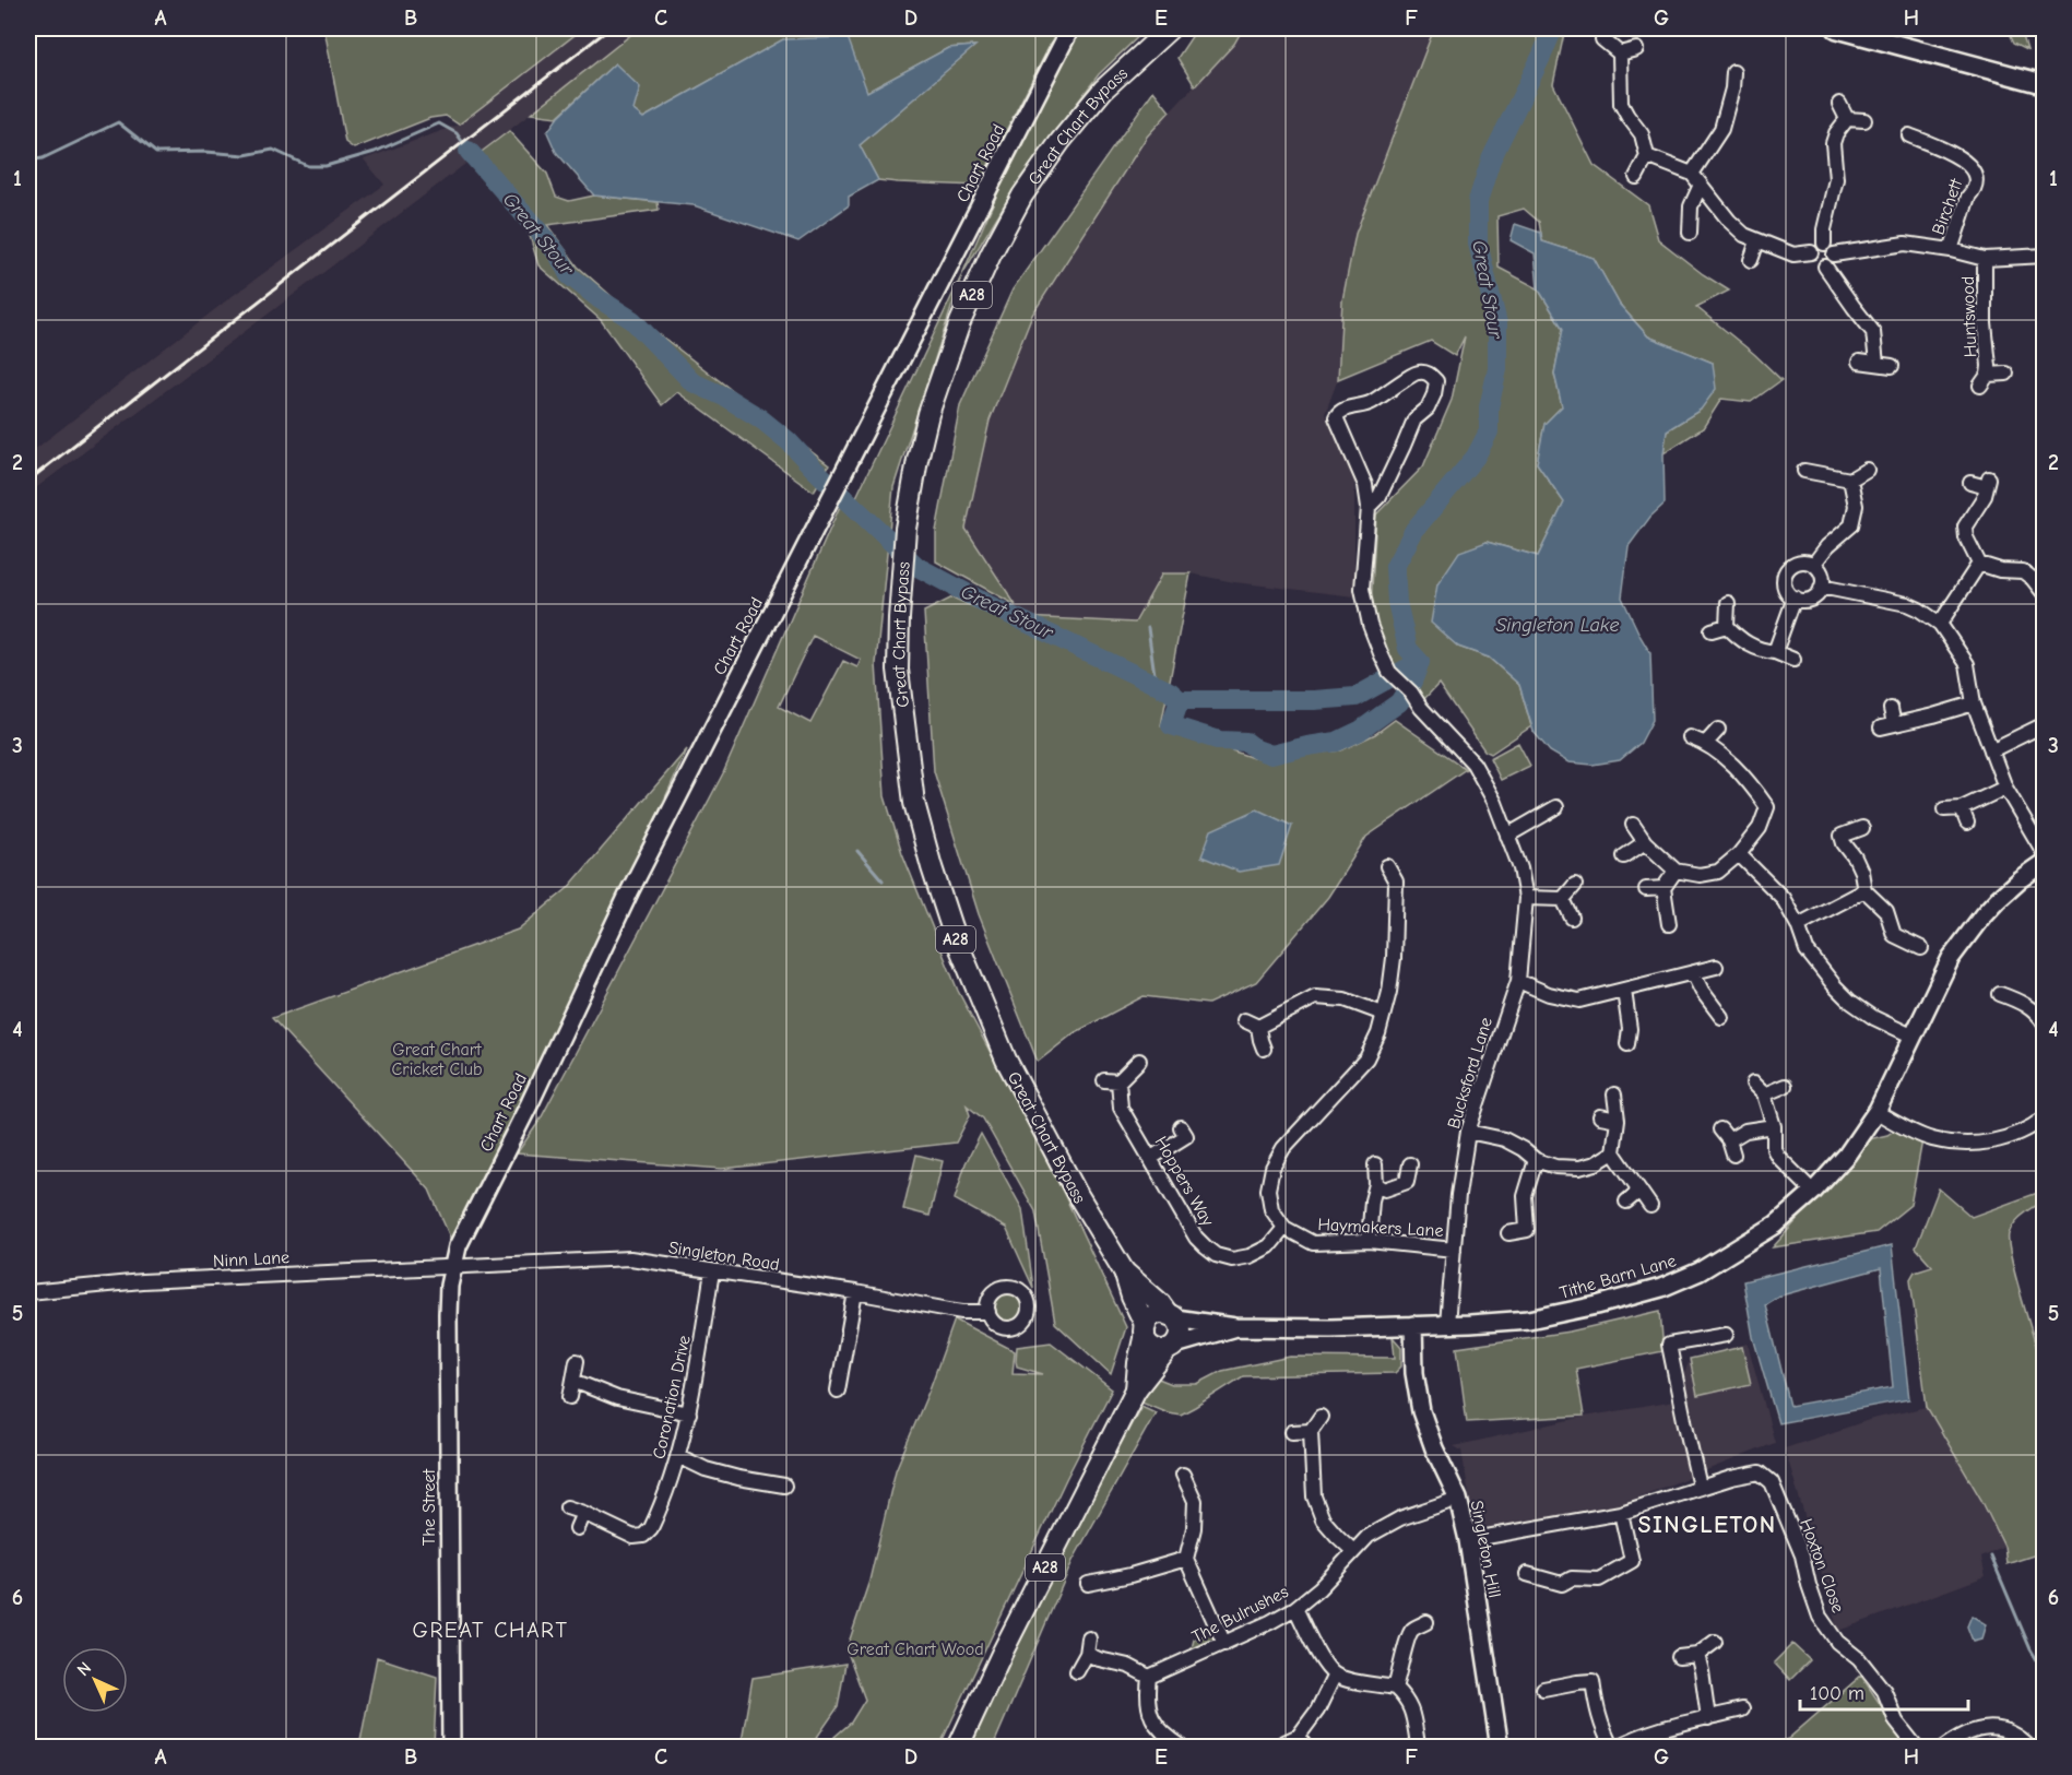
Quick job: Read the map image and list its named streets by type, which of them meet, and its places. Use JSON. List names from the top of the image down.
{
  "streets": {
    "main road": ["Great Chart Bypass", "A28"],
    "street": [
      "Chart Road",
      "Birchett",
      "Huntswood",
      "Bucksford Lane",
      "Hoppers Way",
      "Haymakers Lane",
      "Singleton Road",
      "Ninn Lane",
      "Tithe Barn Lane",
      "Coronation Drive",
      "The Street",
      "Singleton Hill",
      "Hoxton Close",
      "The Bulrushes"
    ]
  },
  "crossings": [
    ["Great Chart Bypass", "A28"],
    ["Great Chart Bypass", "Tithe Barn Lane"],
    ["Chart Road", "Singleton Road"],
    ["Chart Road", "Ninn Lane"],
    ["Chart Road", "The Street"],
    ["A28", "Tithe Barn Lane"],
    ["Bucksford Lane", "Haymakers Lane"],
    ["Bucksford Lane", "Tithe Barn Lane"],
    ["Hoppers Way", "Haymakers Lane"],
    ["Singleton Road", "Ninn Lane"],
    ["Singleton Road", "Coronation Drive"],
    ["Singleton Road", "The Street"],
    ["Ninn Lane", "The Street"],
    ["Tithe Barn Lane", "Singleton Hill"],
    ["Singleton Hill", "Hoxton Close"],
    ["Singleton Hill", "The Bulrushes"]
  ],
  "districts": ["SINGLETON", "GREAT CHART"],
  "water": ["Great Stour", "Singleton Lake"],
  "parks": ["Great Chart Cricket Club", "Great Chart Wood"],
  "scale_bar": "100 m",
  "north": "top left",
  "grid": {
    "columns": [
      "A",
      "B",
      "C",
      "D",
      "E",
      "F",
      "G",
      "H"
    ],
    "rows": [
      "1",
      "2",
      "3",
      "4",
      "5",
      "6"
    ]
  }
}
